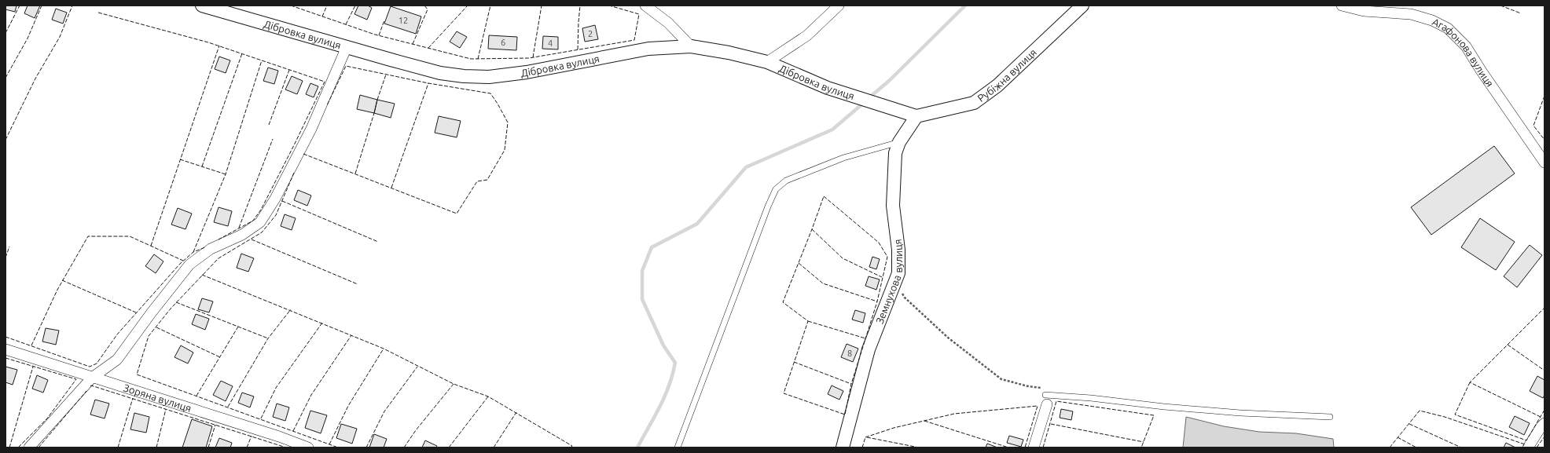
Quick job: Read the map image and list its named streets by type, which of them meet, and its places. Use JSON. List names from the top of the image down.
{
  "streets": {
    "street": [
      "Дібровка вулиця",
      "Агафонова вулиця",
      "Рубіжна вулиця",
      "Земнухова вулиця",
      "Зоряна вулиця"
    ]
  },
  "crossings": [
    ["Дібровка вулиця", "Рубіжна вулиця"],
    ["Дібровка вулиця", "Земнухова вулиця"],
    ["Рубіжна вулиця", "Земнухова вулиця"]
  ],
  "house_numbers": [
    "12",
    "2",
    "6",
    "4",
    "8"
  ]
}
